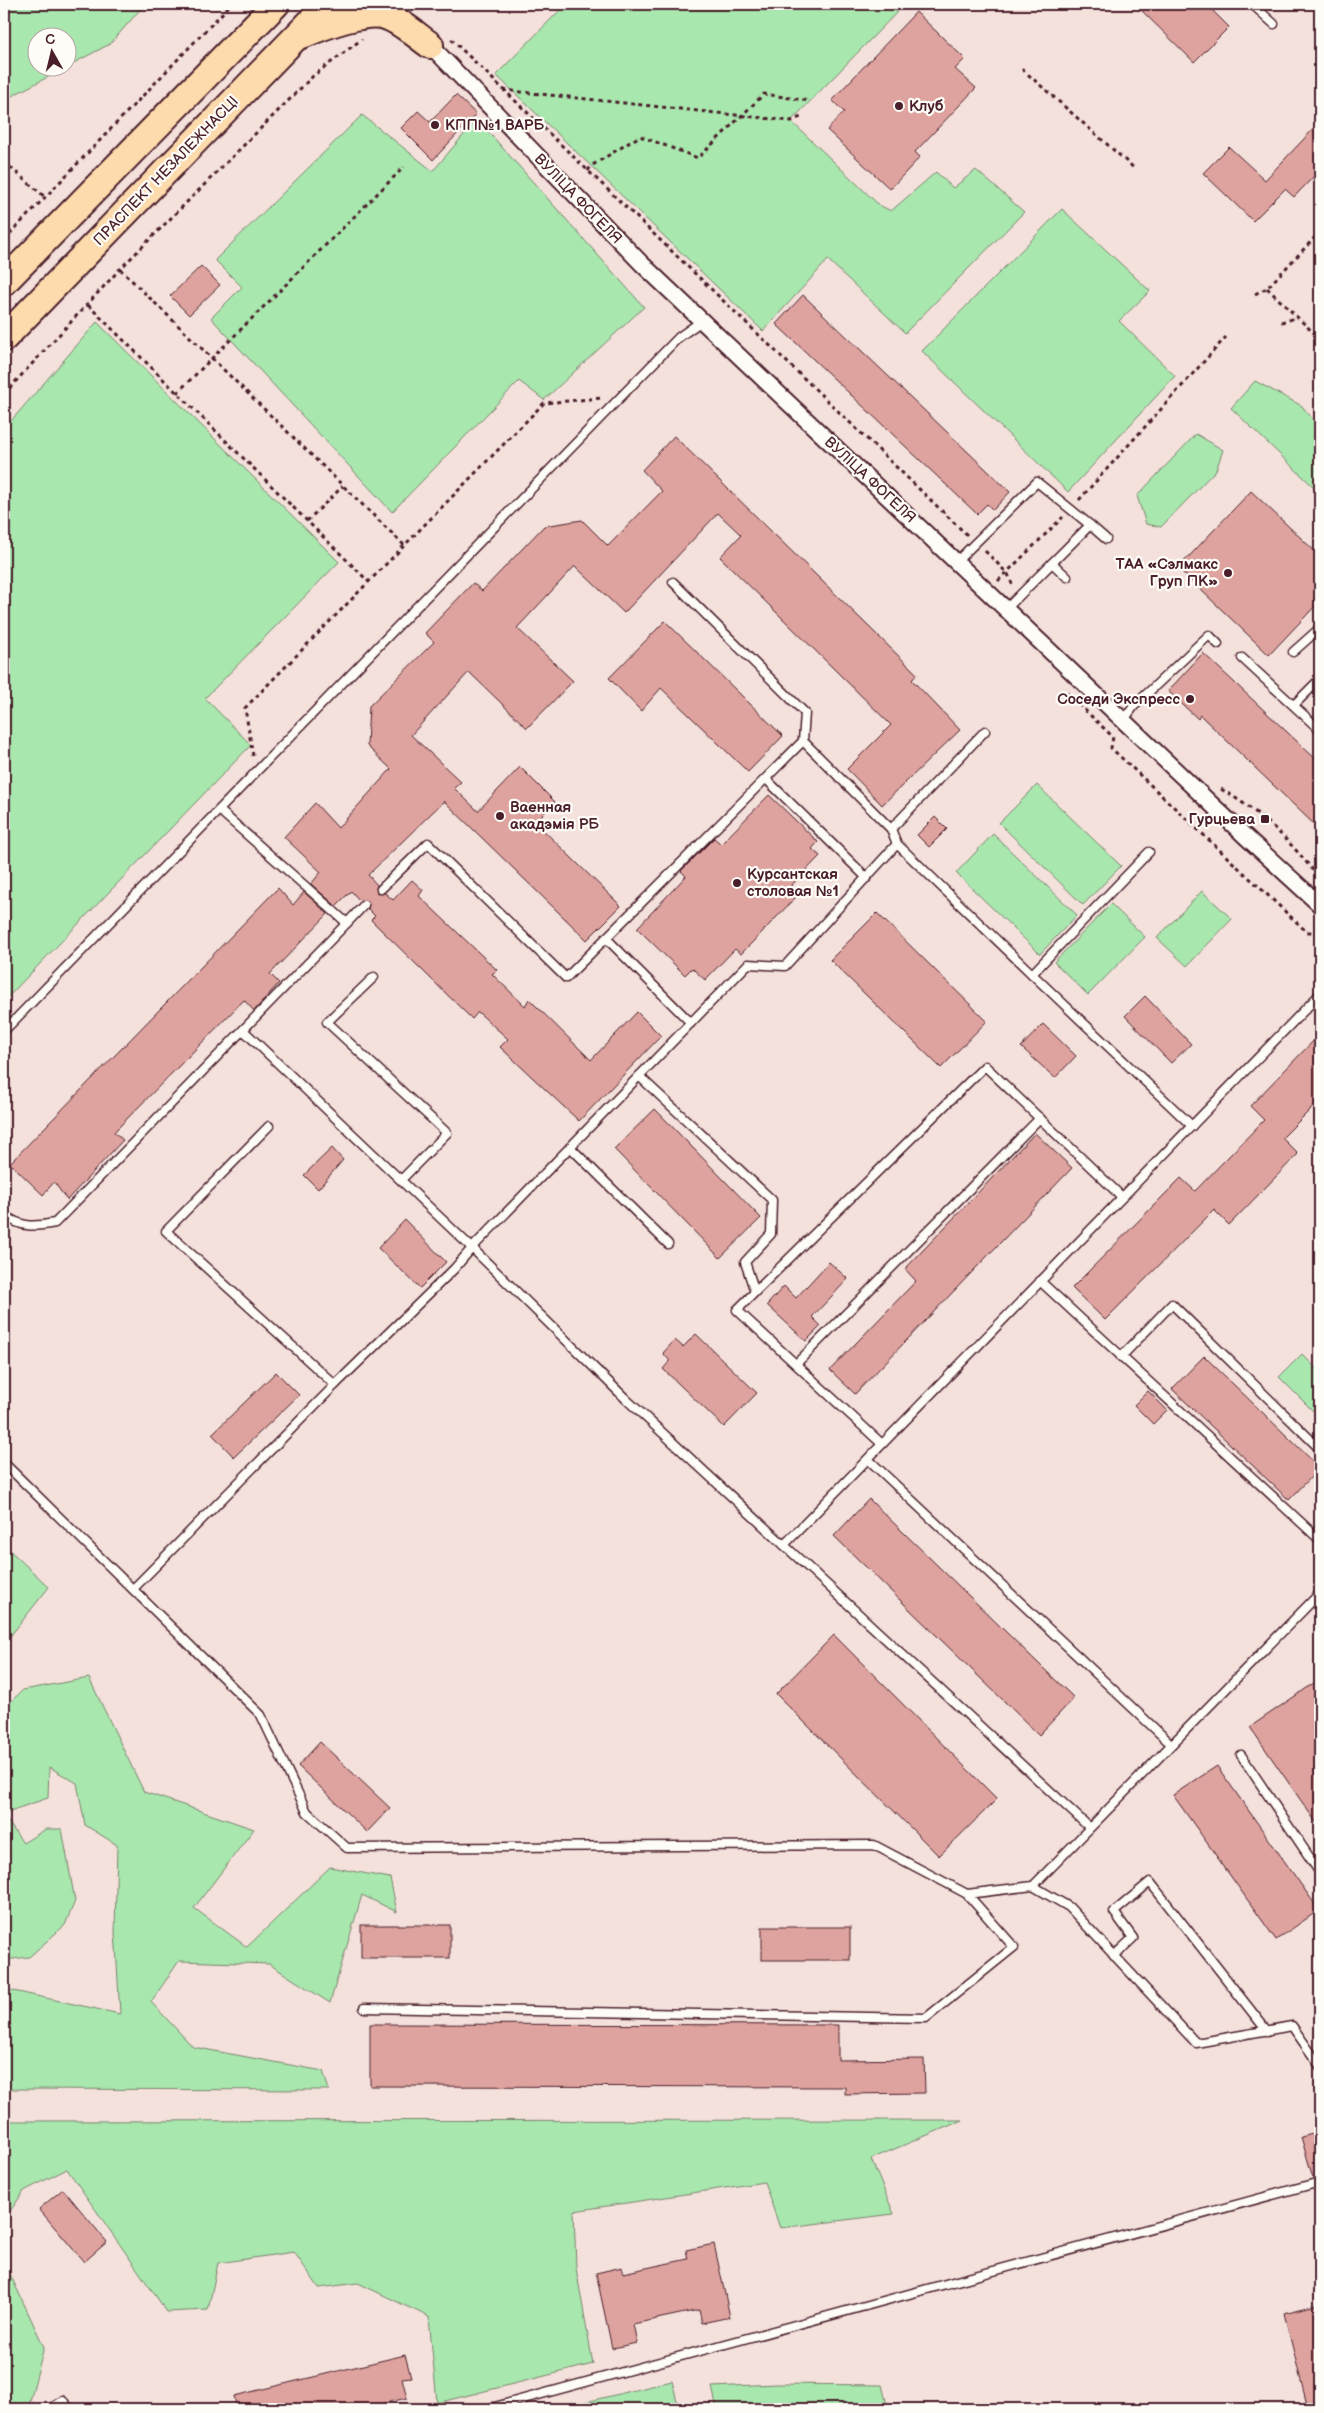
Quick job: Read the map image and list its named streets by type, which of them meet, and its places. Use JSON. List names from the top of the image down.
{
  "streets": {
    "highway": ["ПРАСПЕКТ НЕЗАЛЕЖНАСЦІ"],
    "street": ["ВУЛІЦА ФОГЕЛЯ"]
  },
  "places": {
    "other": [
      "Клуб",
      "КПП№1 ВАРБ",
      "ТАА «Сэлмакс Груп ПК»",
      "Соседи Экспресс",
      "Ваенная акадэмія РБ",
      "Курсантская столовая №1"
    ],
    "transit": ["Гурцьева"]
  },
  "north": "top"
}
